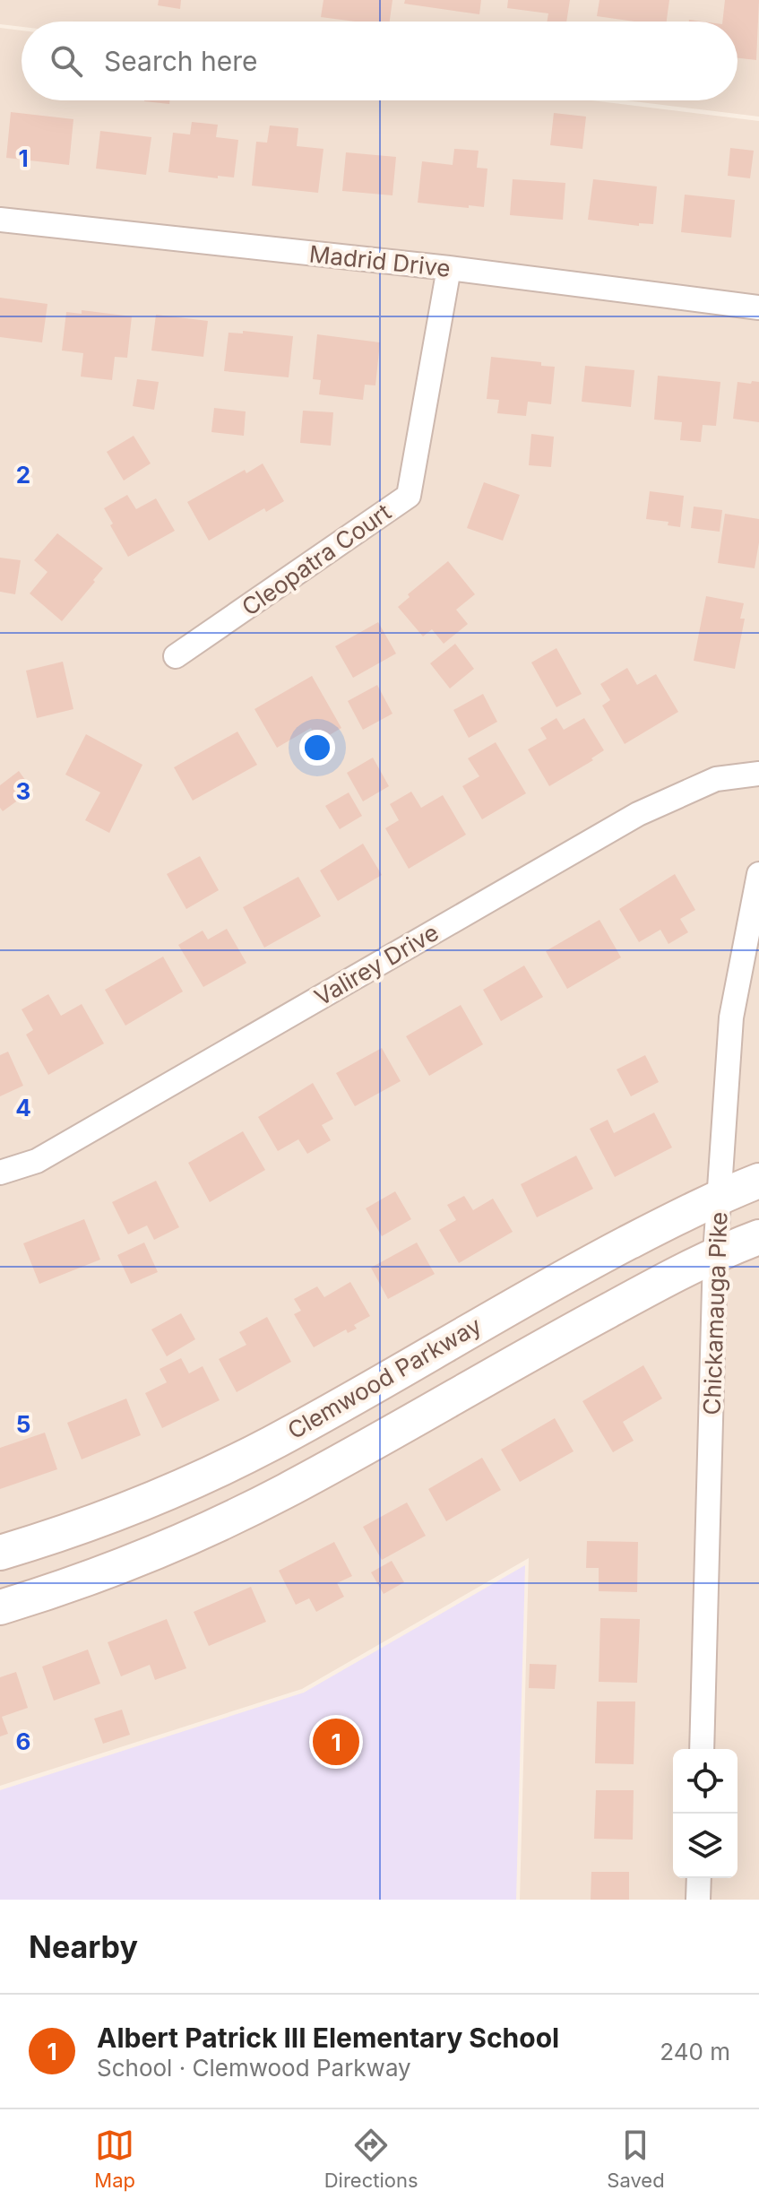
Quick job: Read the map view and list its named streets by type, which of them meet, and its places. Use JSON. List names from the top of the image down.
{
  "streets": {
    "street": [
      "Madrid Drive",
      "Cleopatra Court",
      "Valirey Drive",
      "Chickamauga Pike",
      "Clemwood Parkway"
    ]
  },
  "crossings": [
    ["Madrid Drive", "Cleopatra Court"],
    ["Chickamauga Pike", "Clemwood Parkway"]
  ],
  "page": {
    "search": "Search here",
    "pins": "1",
    "heading": "Nearby",
    "list": [
      {
        "mark": "1",
        "name": "Albert Patrick III Elementary School",
        "note": "School · Clemwood Parkway",
        "value": "240 m"
      }
    ],
    "nav": ["Map", "Directions", "Saved"]
  },
  "grid": {
    "rows": [
      "1",
      "2",
      "3",
      "4",
      "5",
      "6"
    ]
  }
}
